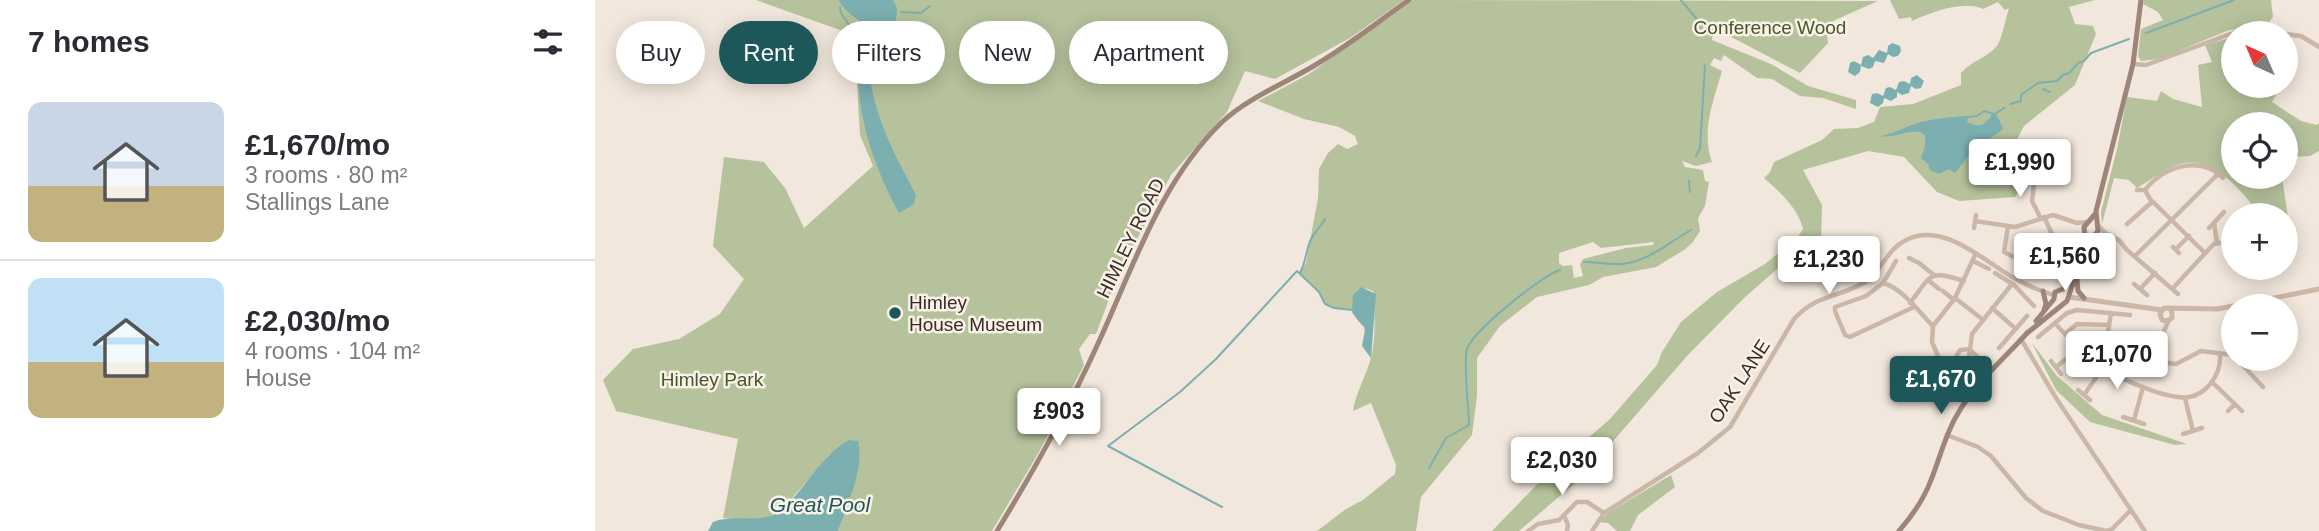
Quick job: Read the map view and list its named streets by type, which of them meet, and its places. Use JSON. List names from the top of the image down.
{
  "streets": {
    "main road": ["HIMLEY ROAD"],
    "street": ["OAK LANE"]
  },
  "water": ["Great Pool"],
  "parks": ["Conference Wood", "Himley Park"],
  "places": ["Himley House Museum"],
  "north": "top left",
  "page": {
    "heading": "7 homes",
    "map_buttons": ["+", "−"],
    "chip": [
      "Buy",
      "Rent",
      "Filters",
      "New",
      "Apartment"
    ],
    "list": [
      {
        "name": "£1,670/mo",
        "note": "3 rooms · 80 m² · Stallings Lane"
      },
      {
        "name": "£2,030/mo",
        "note": "4 rooms · 104 m² · House"
      }
    ],
    "price": [
      "£1,990",
      "£1,560",
      "£1,230",
      "£1,070",
      "£1,670",
      "£903",
      "£2,030"
    ]
  }
}
